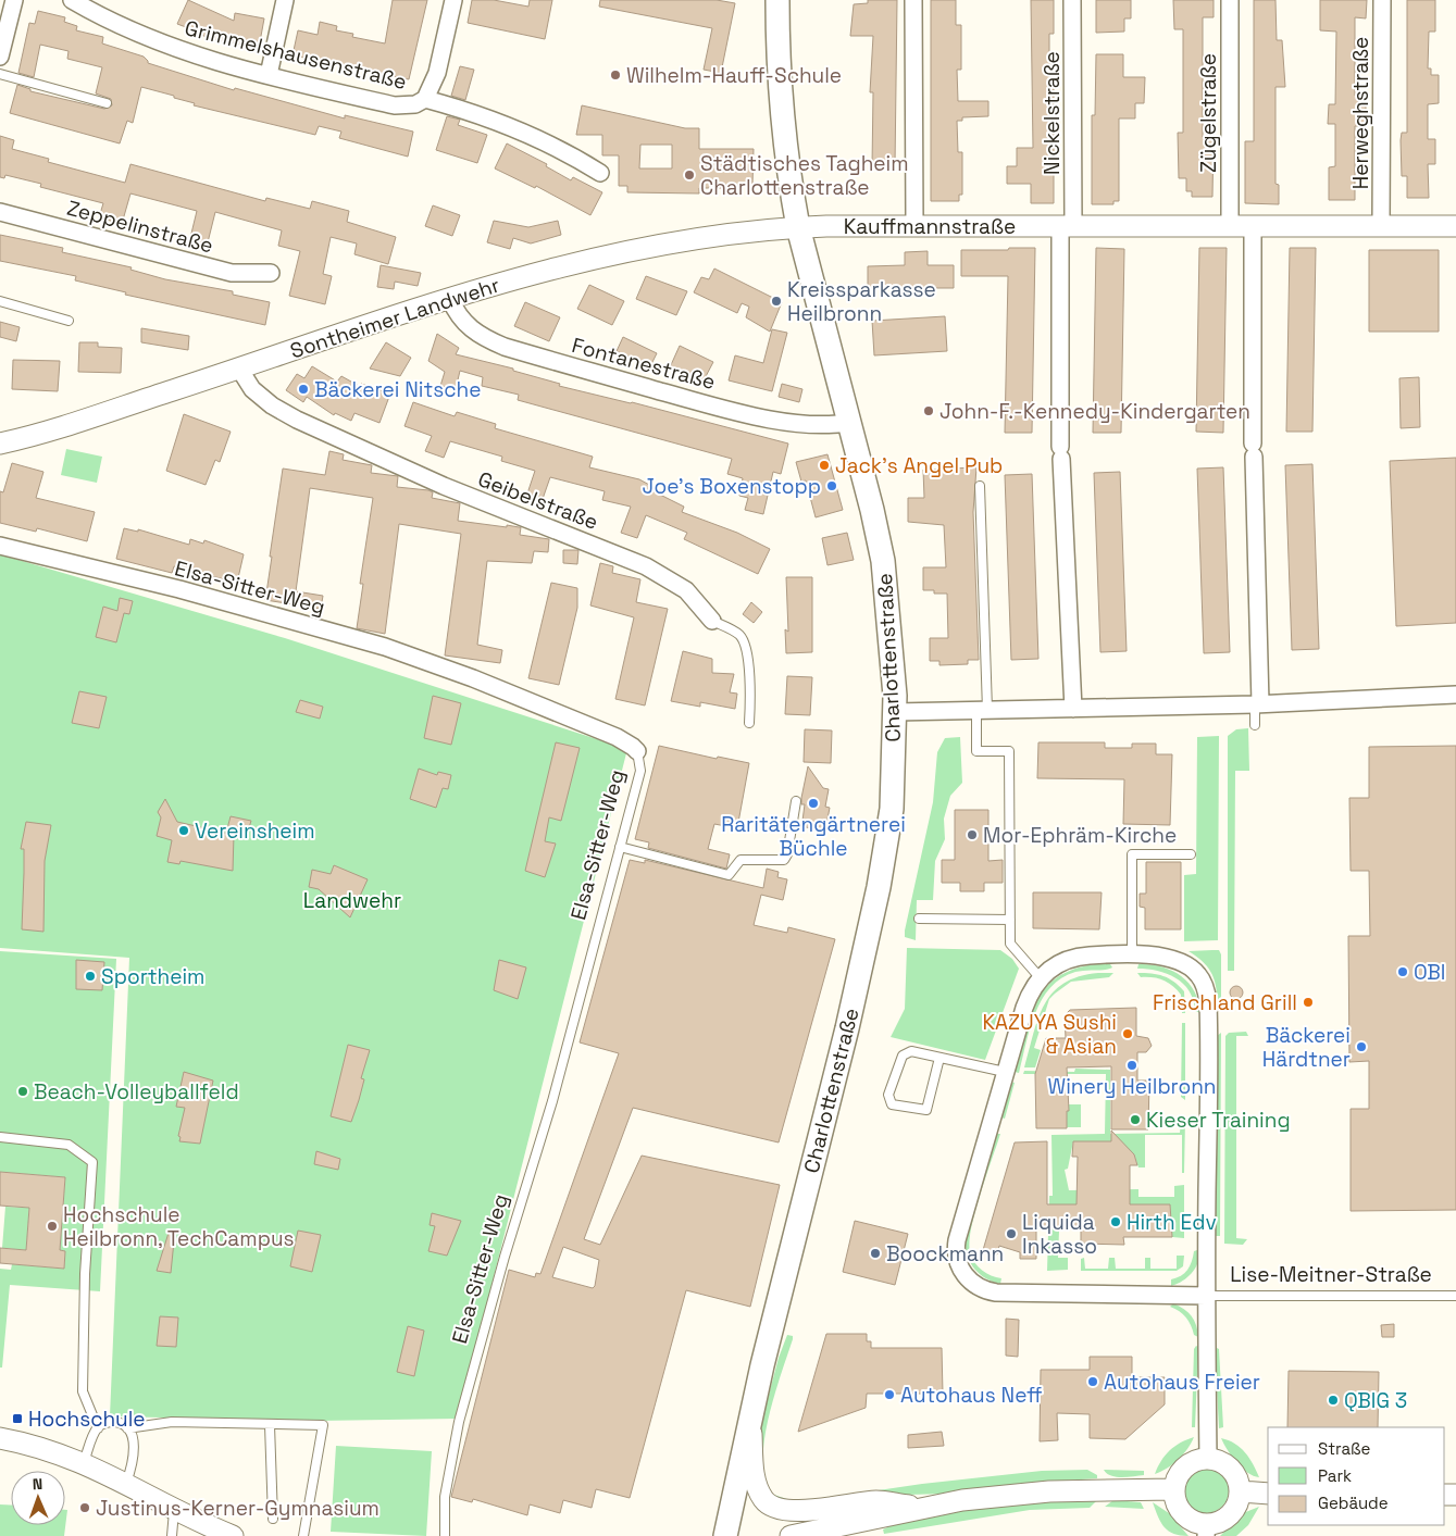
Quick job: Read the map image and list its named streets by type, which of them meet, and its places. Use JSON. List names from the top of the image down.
{
  "streets": {
    "main road": ["Charlottenstraße"],
    "street": [
      "Grimmelshausenstraße",
      "Nickelstraße",
      "Zügelstraße",
      "Herweghstraße",
      "Zeppelinstraße",
      "Kauffmannstraße",
      "Sontheimer Landwehr",
      "Fontanestraße",
      "Geibelstraße",
      "Elsa-Sitter-Weg",
      "Lise-Meitner-Straße"
    ]
  },
  "crossings": [
    ["Nickelstraße", "Kauffmannstraße"],
    ["Zügelstraße", "Kauffmannstraße"],
    ["Herweghstraße", "Kauffmannstraße"],
    ["Kauffmannstraße", "Sontheimer Landwehr"],
    ["Kauffmannstraße", "Charlottenstraße"],
    ["Sontheimer Landwehr", "Fontanestraße"],
    ["Sontheimer Landwehr", "Geibelstraße"],
    ["Sontheimer Landwehr", "Charlottenstraße"],
    ["Fontanestraße", "Charlottenstraße"]
  ],
  "parks": ["Landwehr"],
  "places": {
    "other": [
      "Wilhelm-Hauff-Schule",
      "Städtisches Tagheim Charlottenstraße",
      "Kreissparkasse Heilbronn",
      "Bäckerei Nitsche",
      "John-F.-Kennedy-Kindergarten",
      "Jack's Angel Pub",
      "Joe's Boxenstopp",
      "Raritätengärtnerei Büchle",
      "Vereinsheim",
      "Mor-Ephräm-Kirche",
      "OBI",
      "Sportheim",
      "Frischland Grill",
      "KAZUYA Sushi & Asian",
      "Bäckerei Härdtner",
      "Winery Heilbronn",
      "Beach-Volleyballfeld",
      "Kieser Training",
      "Hirth Edv",
      "Hochschule Heilbronn, TechCampus",
      "Liquida Inkasso",
      "Boockmann",
      "Autohaus Freier",
      "Autohaus Neff",
      "QBIG 3",
      "Justinus-Kerner-Gymnasium"
    ],
    "transit": ["Hochschule"]
  },
  "legend": ["Straße", "Park", "Gebäude"],
  "north": "top"
}
